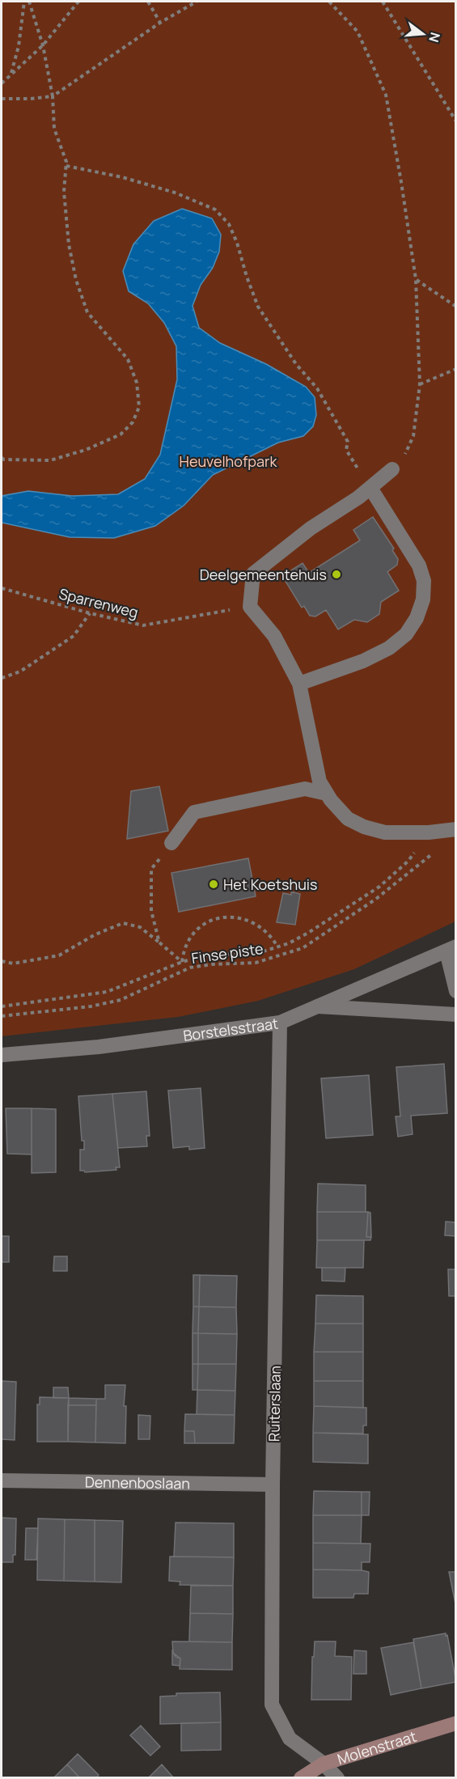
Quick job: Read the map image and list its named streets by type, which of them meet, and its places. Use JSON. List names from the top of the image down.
{
  "streets": {
    "street": [
      "Borstelsstraat",
      "Ruiterslaan",
      "Dennenboslaan",
      "Molenstraat"
    ],
    "path": ["Sparrenweg", "Finse piste"]
  },
  "crossings": [
    ["Borstelsstraat", "Ruiterslaan"],
    ["Ruiterslaan", "Dennenboslaan"],
    ["Ruiterslaan", "Molenstraat"]
  ],
  "parks": ["Heuvelhofpark"],
  "places": ["Deelgemeentehuis", "Het Koetshuis"],
  "north": "right"
}
